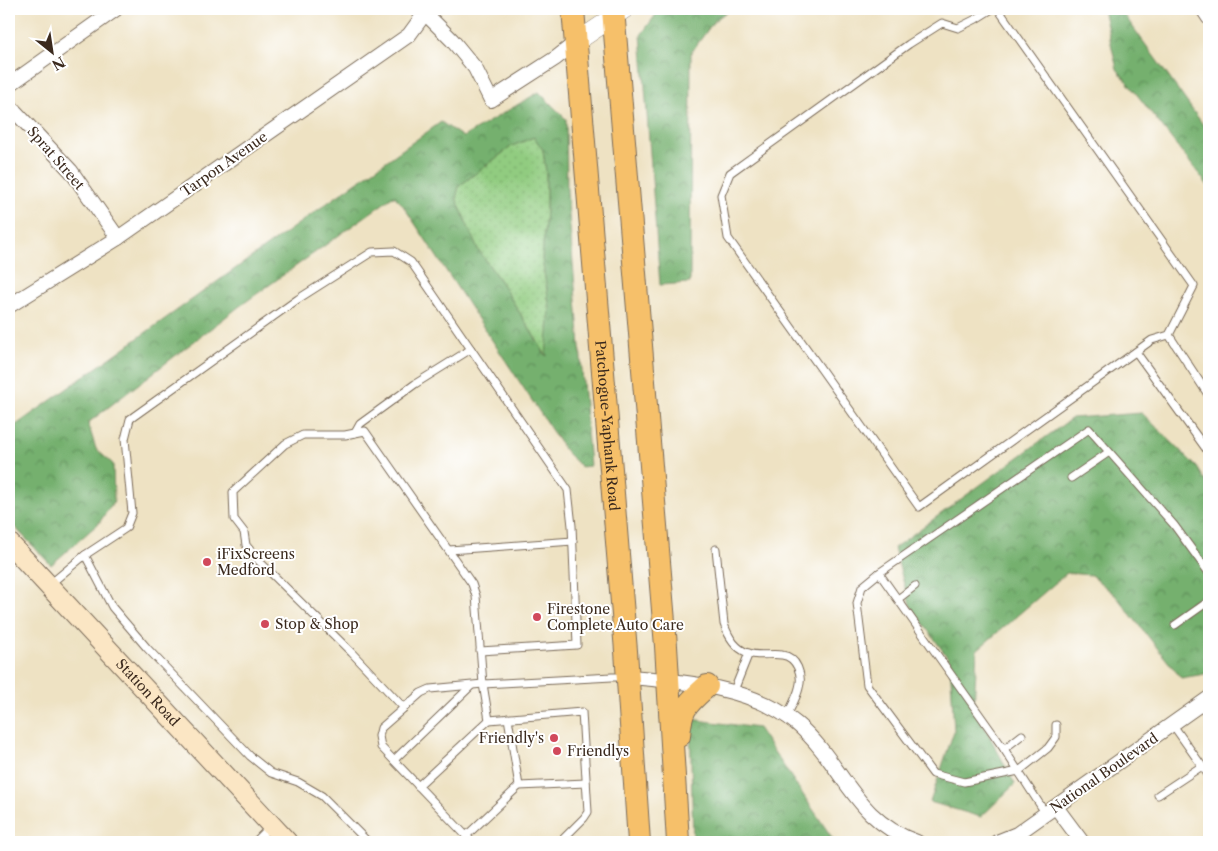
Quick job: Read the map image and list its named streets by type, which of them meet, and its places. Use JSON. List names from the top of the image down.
{
  "streets": {
    "main road": ["Patchogue-Yaphank Road", "Station Road"],
    "street": ["Sprat Street", "Tarpon Avenue", "National Boulevard"]
  },
  "crossings": [
    ["Sprat Street", "Tarpon Avenue"]
  ],
  "places": [
    "iFixScreens Medford",
    "Firestone Complete Auto Care",
    "Stop & Shop",
    "Friendly's",
    "Friendlys"
  ],
  "north": "bottom right"
}
